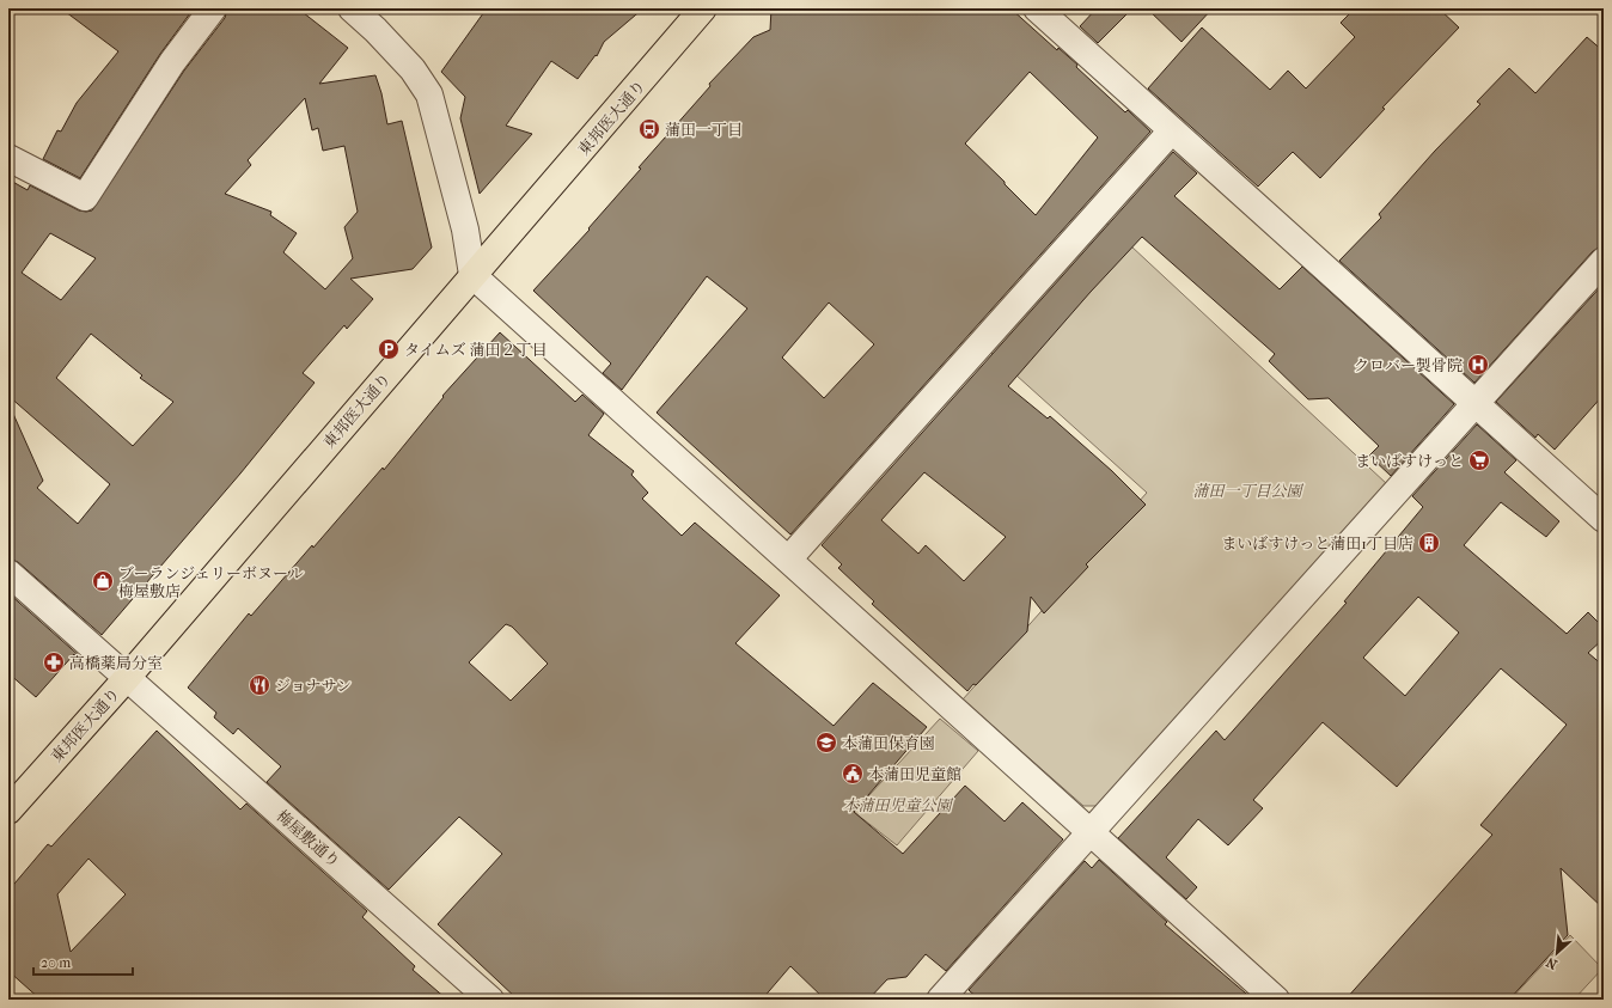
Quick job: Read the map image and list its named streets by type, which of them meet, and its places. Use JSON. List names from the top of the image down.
{
  "streets": {
    "main road": ["東邦医大通り"],
    "street": ["梅屋敷通り"]
  },
  "crossings": [
    ["東邦医大通り", "梅屋敷通り"]
  ],
  "parks": ["蒲田一丁目公園", "本蒲田児童公園"],
  "places": {
    "bus stop": ["蒲田一丁目"],
    "parking": ["タイムズ 蒲田２丁目"],
    "hospital": ["クロバー製骨院"],
    "supermarket": ["まいばすけっと"],
    "building": ["まいばすけっと蒲田1丁目店"],
    "shop": ["ブーランジェリーボヌール 梅屋敷店"],
    "pharmacy": ["高橋薬局分室"],
    "restaurant": ["ジョナサン"],
    "school or university": ["本蒲田保育園"],
    "public building": ["本蒲田児童館"]
  },
  "scale_bar": "20 m",
  "north": "bottom left"
}
